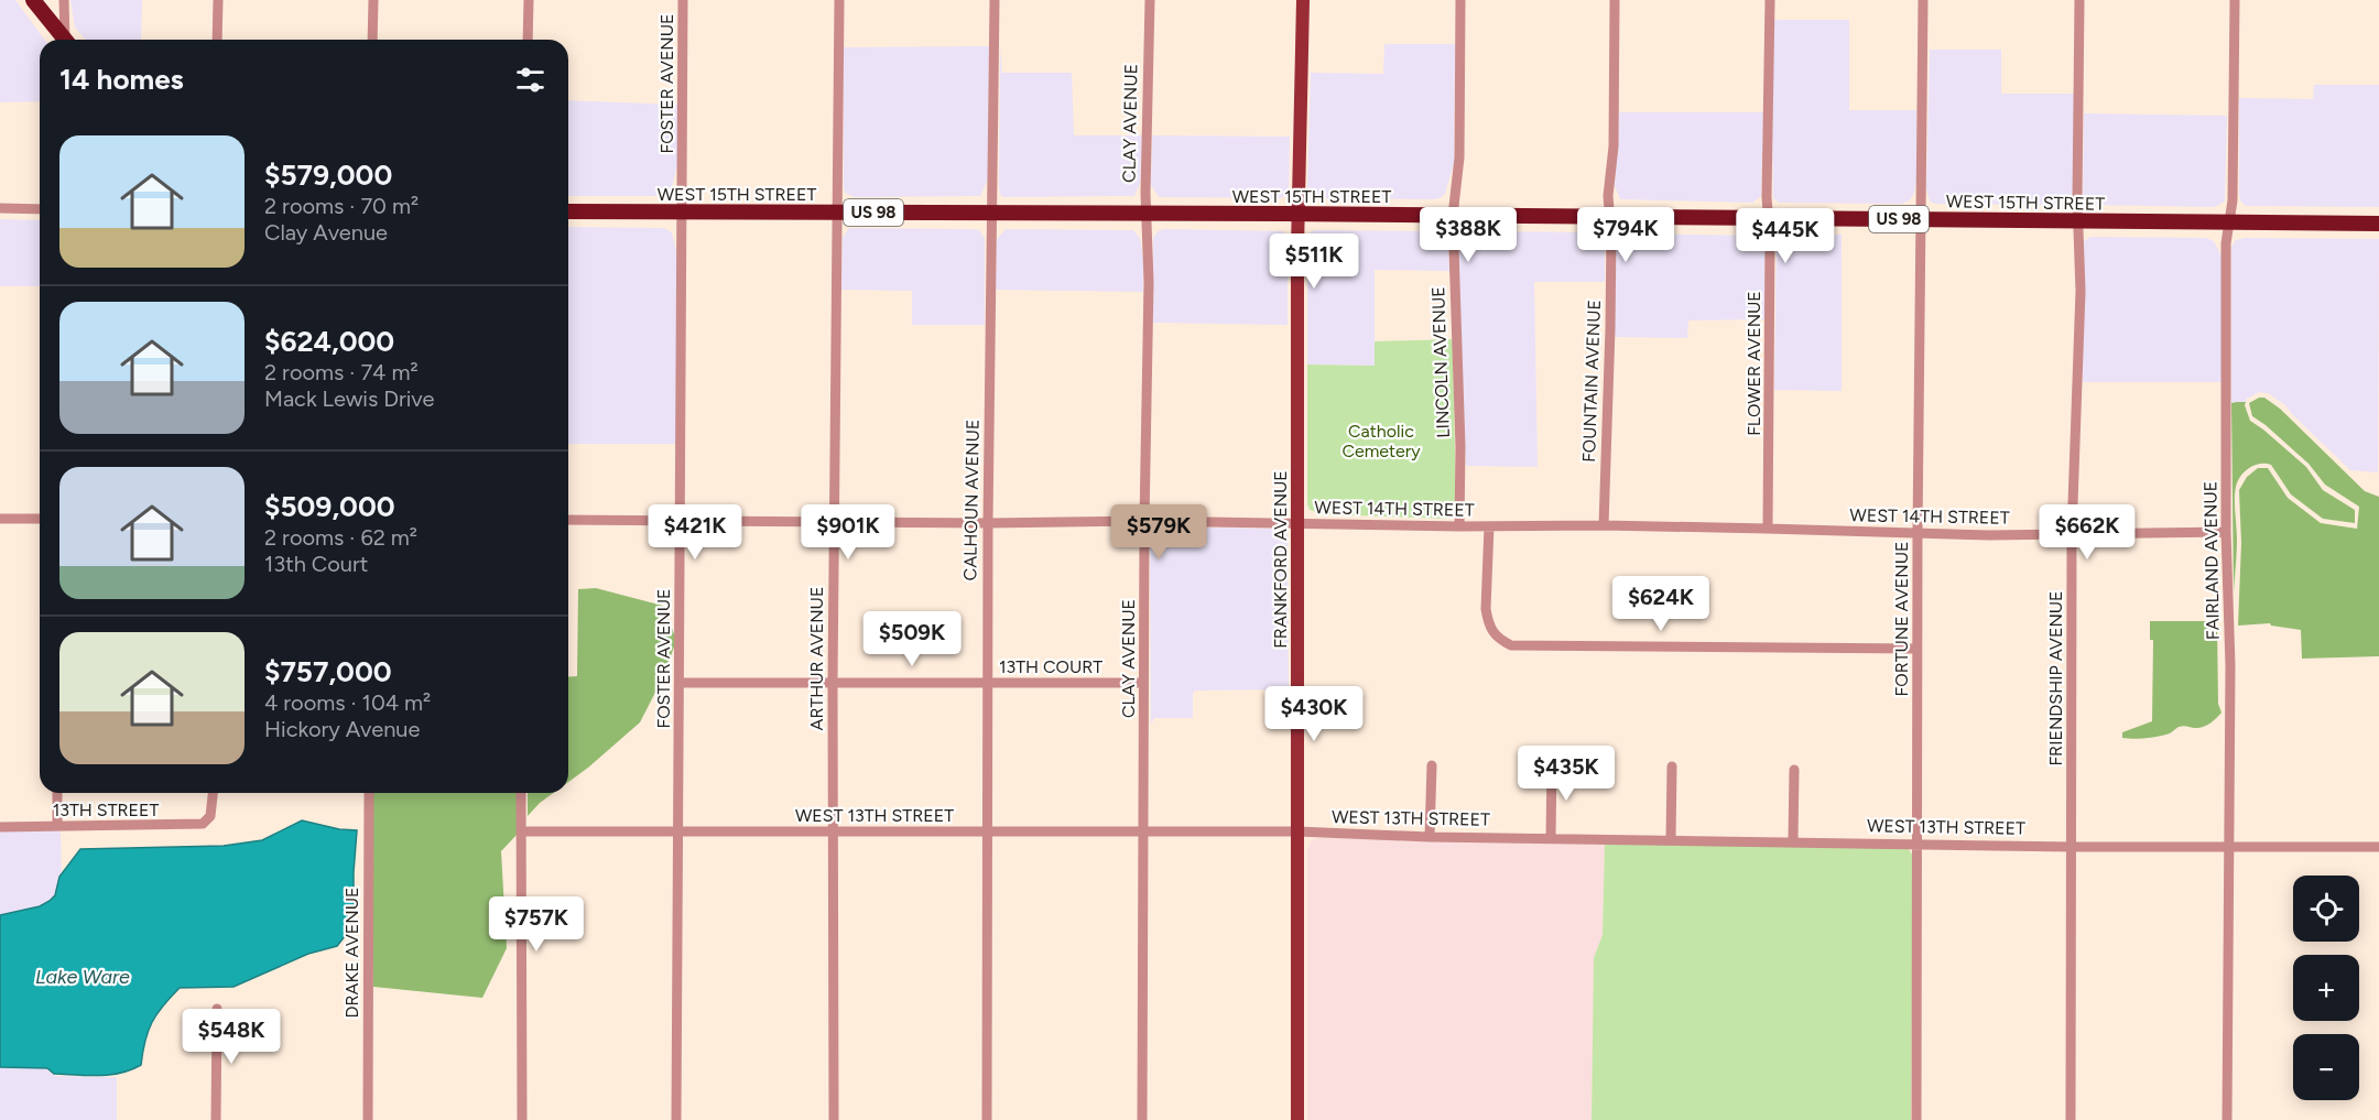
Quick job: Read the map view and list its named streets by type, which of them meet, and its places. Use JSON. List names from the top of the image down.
{
  "streets": {
    "highway": ["WEST 15TH STREET", "US 98"],
    "main road": ["FRANKFORD AVENUE"],
    "street": [
      "FOSTER AVENUE",
      "CLAY AVENUE",
      "LINCOLN AVENUE",
      "FLOWER AVENUE",
      "FOUNTAIN AVENUE",
      "CALHOUN AVENUE",
      "WEST 14TH STREET",
      "FAIRLAND AVENUE",
      "FORTUNE AVENUE",
      "ARTHUR AVENUE",
      "13TH COURT",
      "FRIENDSHIP AVENUE",
      "13TH STREET",
      "WEST 13TH STREET",
      "DRAKE AVENUE"
    ]
  },
  "crossings": [
    ["FOSTER AVENUE", "WEST 15TH STREET"],
    ["FOSTER AVENUE", "WEST 14TH STREET"],
    ["FOSTER AVENUE", "13TH COURT"],
    ["FOSTER AVENUE", "WEST 13TH STREET"],
    ["CLAY AVENUE", "WEST 15TH STREET"],
    ["CLAY AVENUE", "WEST 14TH STREET"],
    ["CLAY AVENUE", "13TH COURT"],
    ["CLAY AVENUE", "WEST 13TH STREET"],
    ["WEST 15TH STREET", "LINCOLN AVENUE"],
    ["WEST 15TH STREET", "FLOWER AVENUE"],
    ["WEST 15TH STREET", "FOUNTAIN AVENUE"],
    ["WEST 15TH STREET", "CALHOUN AVENUE"],
    ["WEST 15TH STREET", "FRANKFORD AVENUE"],
    ["WEST 15TH STREET", "FAIRLAND AVENUE"],
    ["WEST 15TH STREET", "FORTUNE AVENUE"],
    ["WEST 15TH STREET", "ARTHUR AVENUE"],
    ["WEST 15TH STREET", "FRIENDSHIP AVENUE"],
    ["LINCOLN AVENUE", "WEST 14TH STREET"],
    ["FLOWER AVENUE", "WEST 14TH STREET"],
    ["FOUNTAIN AVENUE", "WEST 14TH STREET"],
    ["CALHOUN AVENUE", "WEST 14TH STREET"],
    ["CALHOUN AVENUE", "13TH COURT"],
    ["CALHOUN AVENUE", "WEST 13TH STREET"],
    ["WEST 14TH STREET", "FRANKFORD AVENUE"],
    ["WEST 14TH STREET", "FAIRLAND AVENUE"],
    ["WEST 14TH STREET", "FORTUNE AVENUE"],
    ["WEST 14TH STREET", "ARTHUR AVENUE"],
    ["WEST 14TH STREET", "FRIENDSHIP AVENUE"],
    ["FRANKFORD AVENUE", "WEST 13TH STREET"],
    ["FAIRLAND AVENUE", "WEST 13TH STREET"],
    ["FORTUNE AVENUE", "WEST 13TH STREET"],
    ["ARTHUR AVENUE", "13TH COURT"],
    ["ARTHUR AVENUE", "WEST 13TH STREET"],
    ["FRIENDSHIP AVENUE", "WEST 13TH STREET"]
  ],
  "water": ["Lake Ware"],
  "parks": ["Catholic Cemetery"],
  "page": {
    "heading": "14 homes",
    "list": [
      {
        "name": "$579,000",
        "note": "2 rooms · 70 m² · Clay Avenue"
      },
      {
        "name": "$624,000",
        "note": "2 rooms · 74 m² · Mack Lewis Drive"
      },
      {
        "name": "$509,000",
        "note": "2 rooms · 62 m² · 13th Court"
      },
      {
        "name": "$757,000",
        "note": "4 rooms · 104 m² · Hickory Avenue"
      }
    ],
    "price": [
      "$388K",
      "$794K",
      "$445K",
      "$511K",
      "$421K",
      "$901K",
      "$579K",
      "$662K",
      "$624K",
      "$509K",
      "$430K",
      "$435K",
      "$757K",
      "$548K"
    ],
    "map_buttons": ["+", "−"]
  }
}
